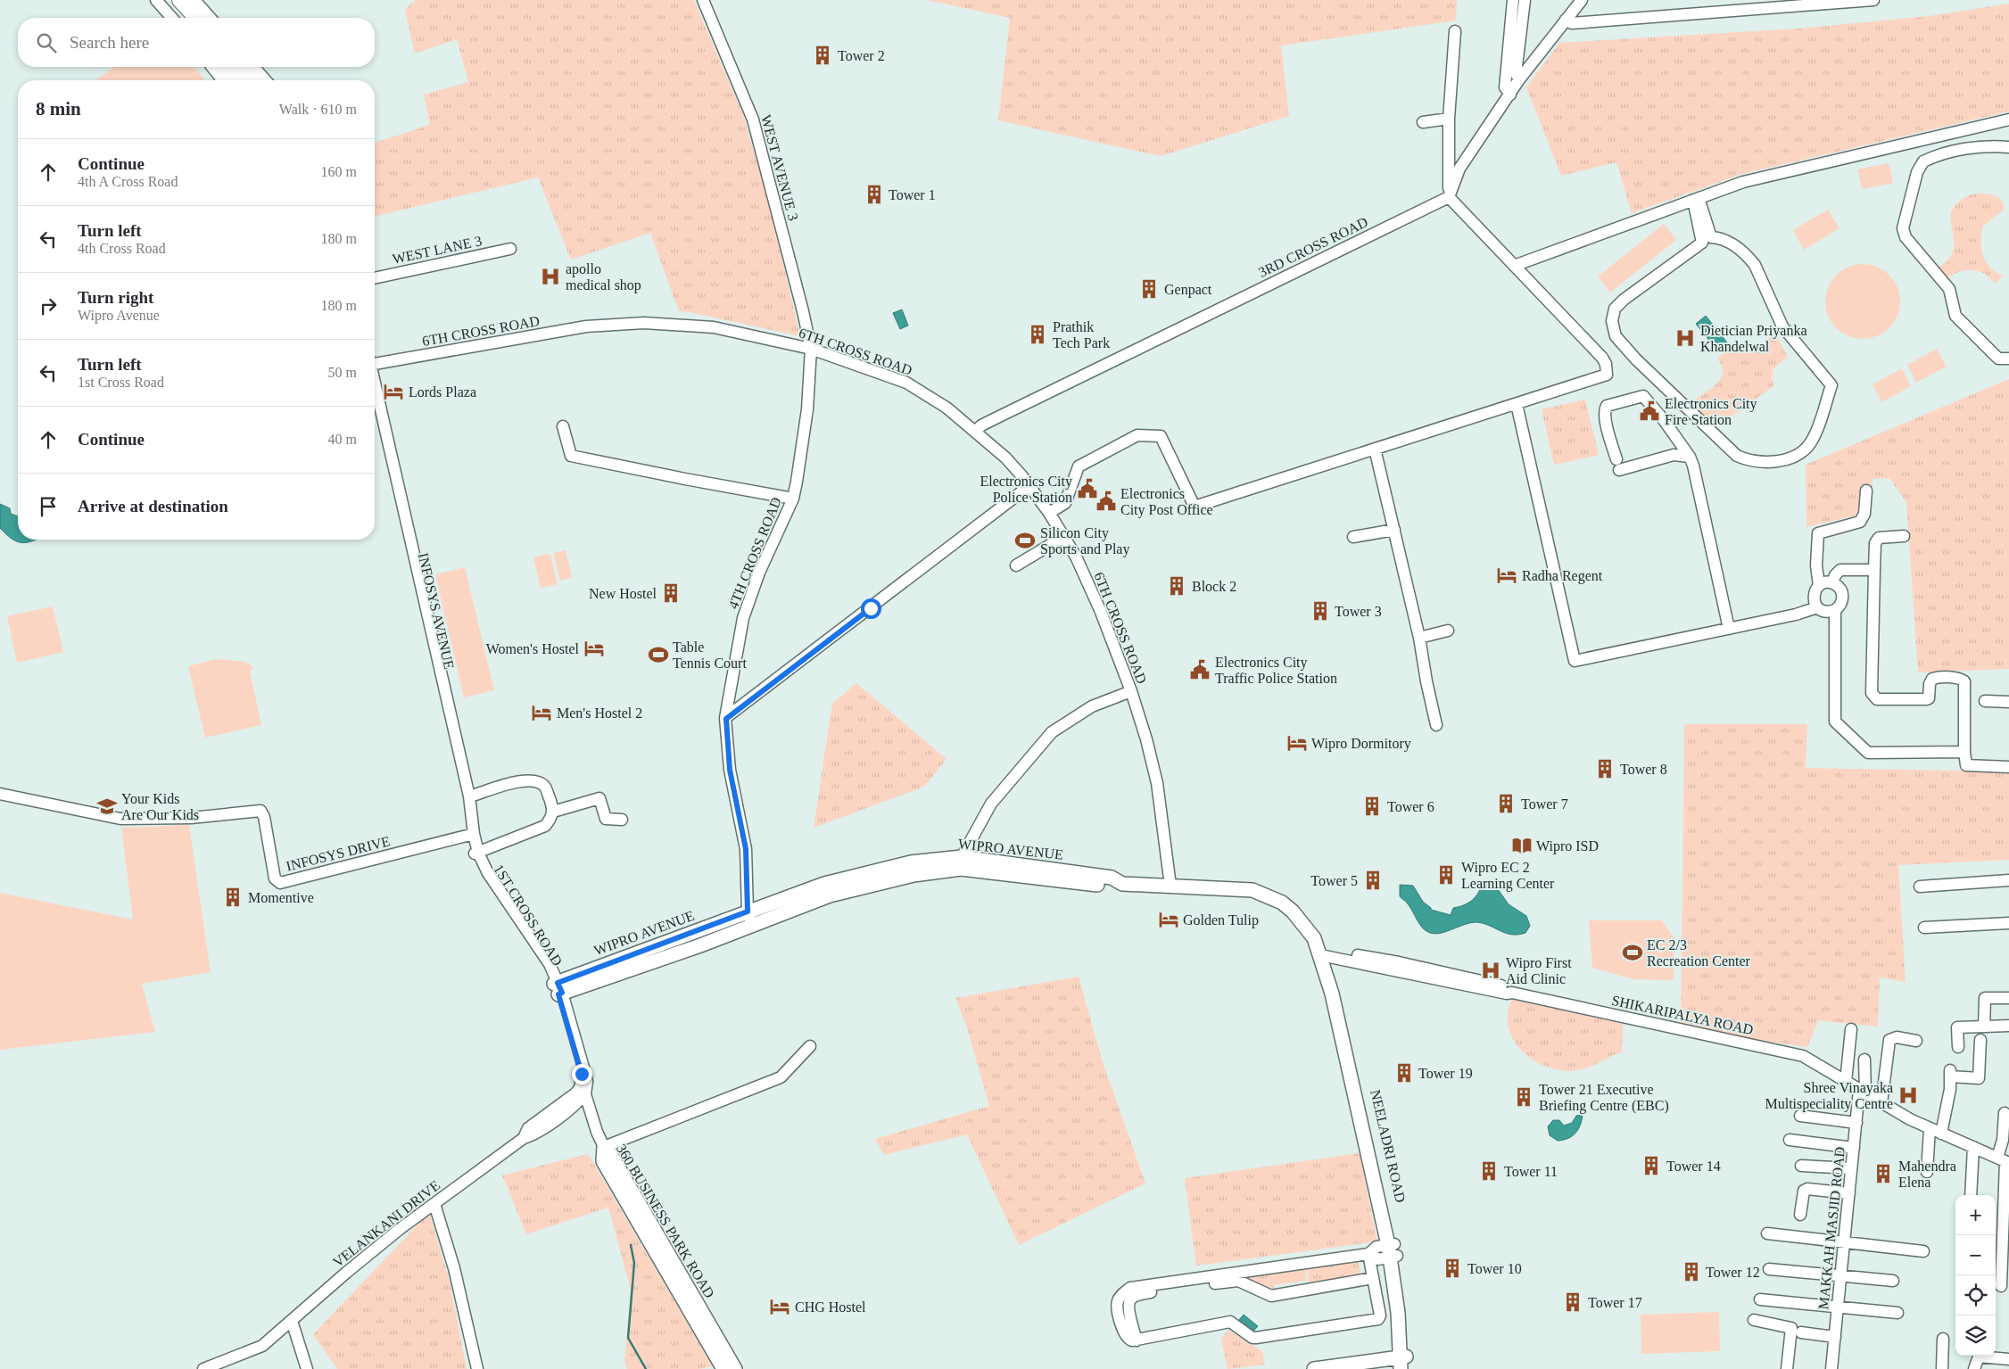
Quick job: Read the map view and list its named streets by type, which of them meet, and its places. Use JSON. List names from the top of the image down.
{
  "streets": {
    "main road": ["WIPRO AVENUE", "NEELADRI ROAD", "360 BUSINESS PARK ROAD"],
    "street": [
      "WEST AVENUE 3",
      "3RD CROSS ROAD",
      "WEST LANE 3",
      "6TH CROSS ROAD",
      "4TH CROSS ROAD",
      "INFOSYS AVENUE",
      "INFOSYS DRIVE",
      "SHIKARIPALYA ROAD",
      "VELANKANI DRIVE",
      "MAKKAH MASJID ROAD"
    ]
  },
  "crossings": [
    ["WEST AVENUE 3", "6TH CROSS ROAD"],
    ["WEST AVENUE 3", "4TH CROSS ROAD"],
    ["3RD CROSS ROAD", "6TH CROSS ROAD"],
    ["6TH CROSS ROAD", "4TH CROSS ROAD"],
    ["6TH CROSS ROAD", "WIPRO AVENUE"],
    ["4TH CROSS ROAD", "WIPRO AVENUE"],
    ["INFOSYS AVENUE", "INFOSYS DRIVE"],
    ["WIPRO AVENUE", "SHIKARIPALYA ROAD"],
    ["WIPRO AVENUE", "NEELADRI ROAD"],
    ["SHIKARIPALYA ROAD", "NEELADRI ROAD"],
    ["SHIKARIPALYA ROAD", "MAKKAH MASJID ROAD"]
  ],
  "places": {
    "building": [
      "Tower 2",
      "Tower 1",
      "Genpact",
      "Prathik Tech Park",
      "Block 2",
      "New Hostel",
      "Tower 3",
      "Tower 8",
      "Tower 7",
      "Tower 6",
      "Wipro EC 2 Learning Center",
      "Tower 5",
      "Momentive",
      "Tower 19",
      "Tower 21 Executive Briefing Centre (EBC)",
      "Tower 14",
      "Tower 11",
      "Mahendra Elena",
      "Tower 10",
      "Tower 12",
      "Tower 17"
    ],
    "hospital": [
      "apollo medical shop",
      "Dietician Priyanka Khandelwal",
      "Wipro First Aid Clinic",
      "Shree Vinayaka Multispeciality Centre"
    ],
    "hotel": [
      "Lords Plaza",
      "Radha Regent",
      "Women's Hostel",
      "Men's Hostel 2",
      "Wipro Dormitory",
      "Golden Tulip",
      "CHG Hostel"
    ],
    "public building": [
      "Electronics City Fire Station",
      "Electronics City Police Station",
      "Electronics City Post Office",
      "Electronics City Traffic Police Station"
    ],
    "sports": ["Silicon City Sports and Play", "Table Tennis Court", "EC 2/3 Recreation Center"],
    "school or university": ["Your Kids Are Our Kids"],
    "library": ["Wipro ISD"]
  },
  "page": {
    "search": "Search here",
    "heading": ["8 min", "Walk · 610 m"],
    "list": [
      ["Continue", "4th A Cross Road", "160 m"],
      ["Turn left", "4th Cross Road", "180 m"],
      ["Turn right", "Wipro Avenue", "180 m"],
      ["Turn left", "1st Cross Road", "50 m"],
      ["Continue", "40 m"],
      "Arrive at destination"
    ],
    "map_buttons": ["+", "−"]
  }
}
